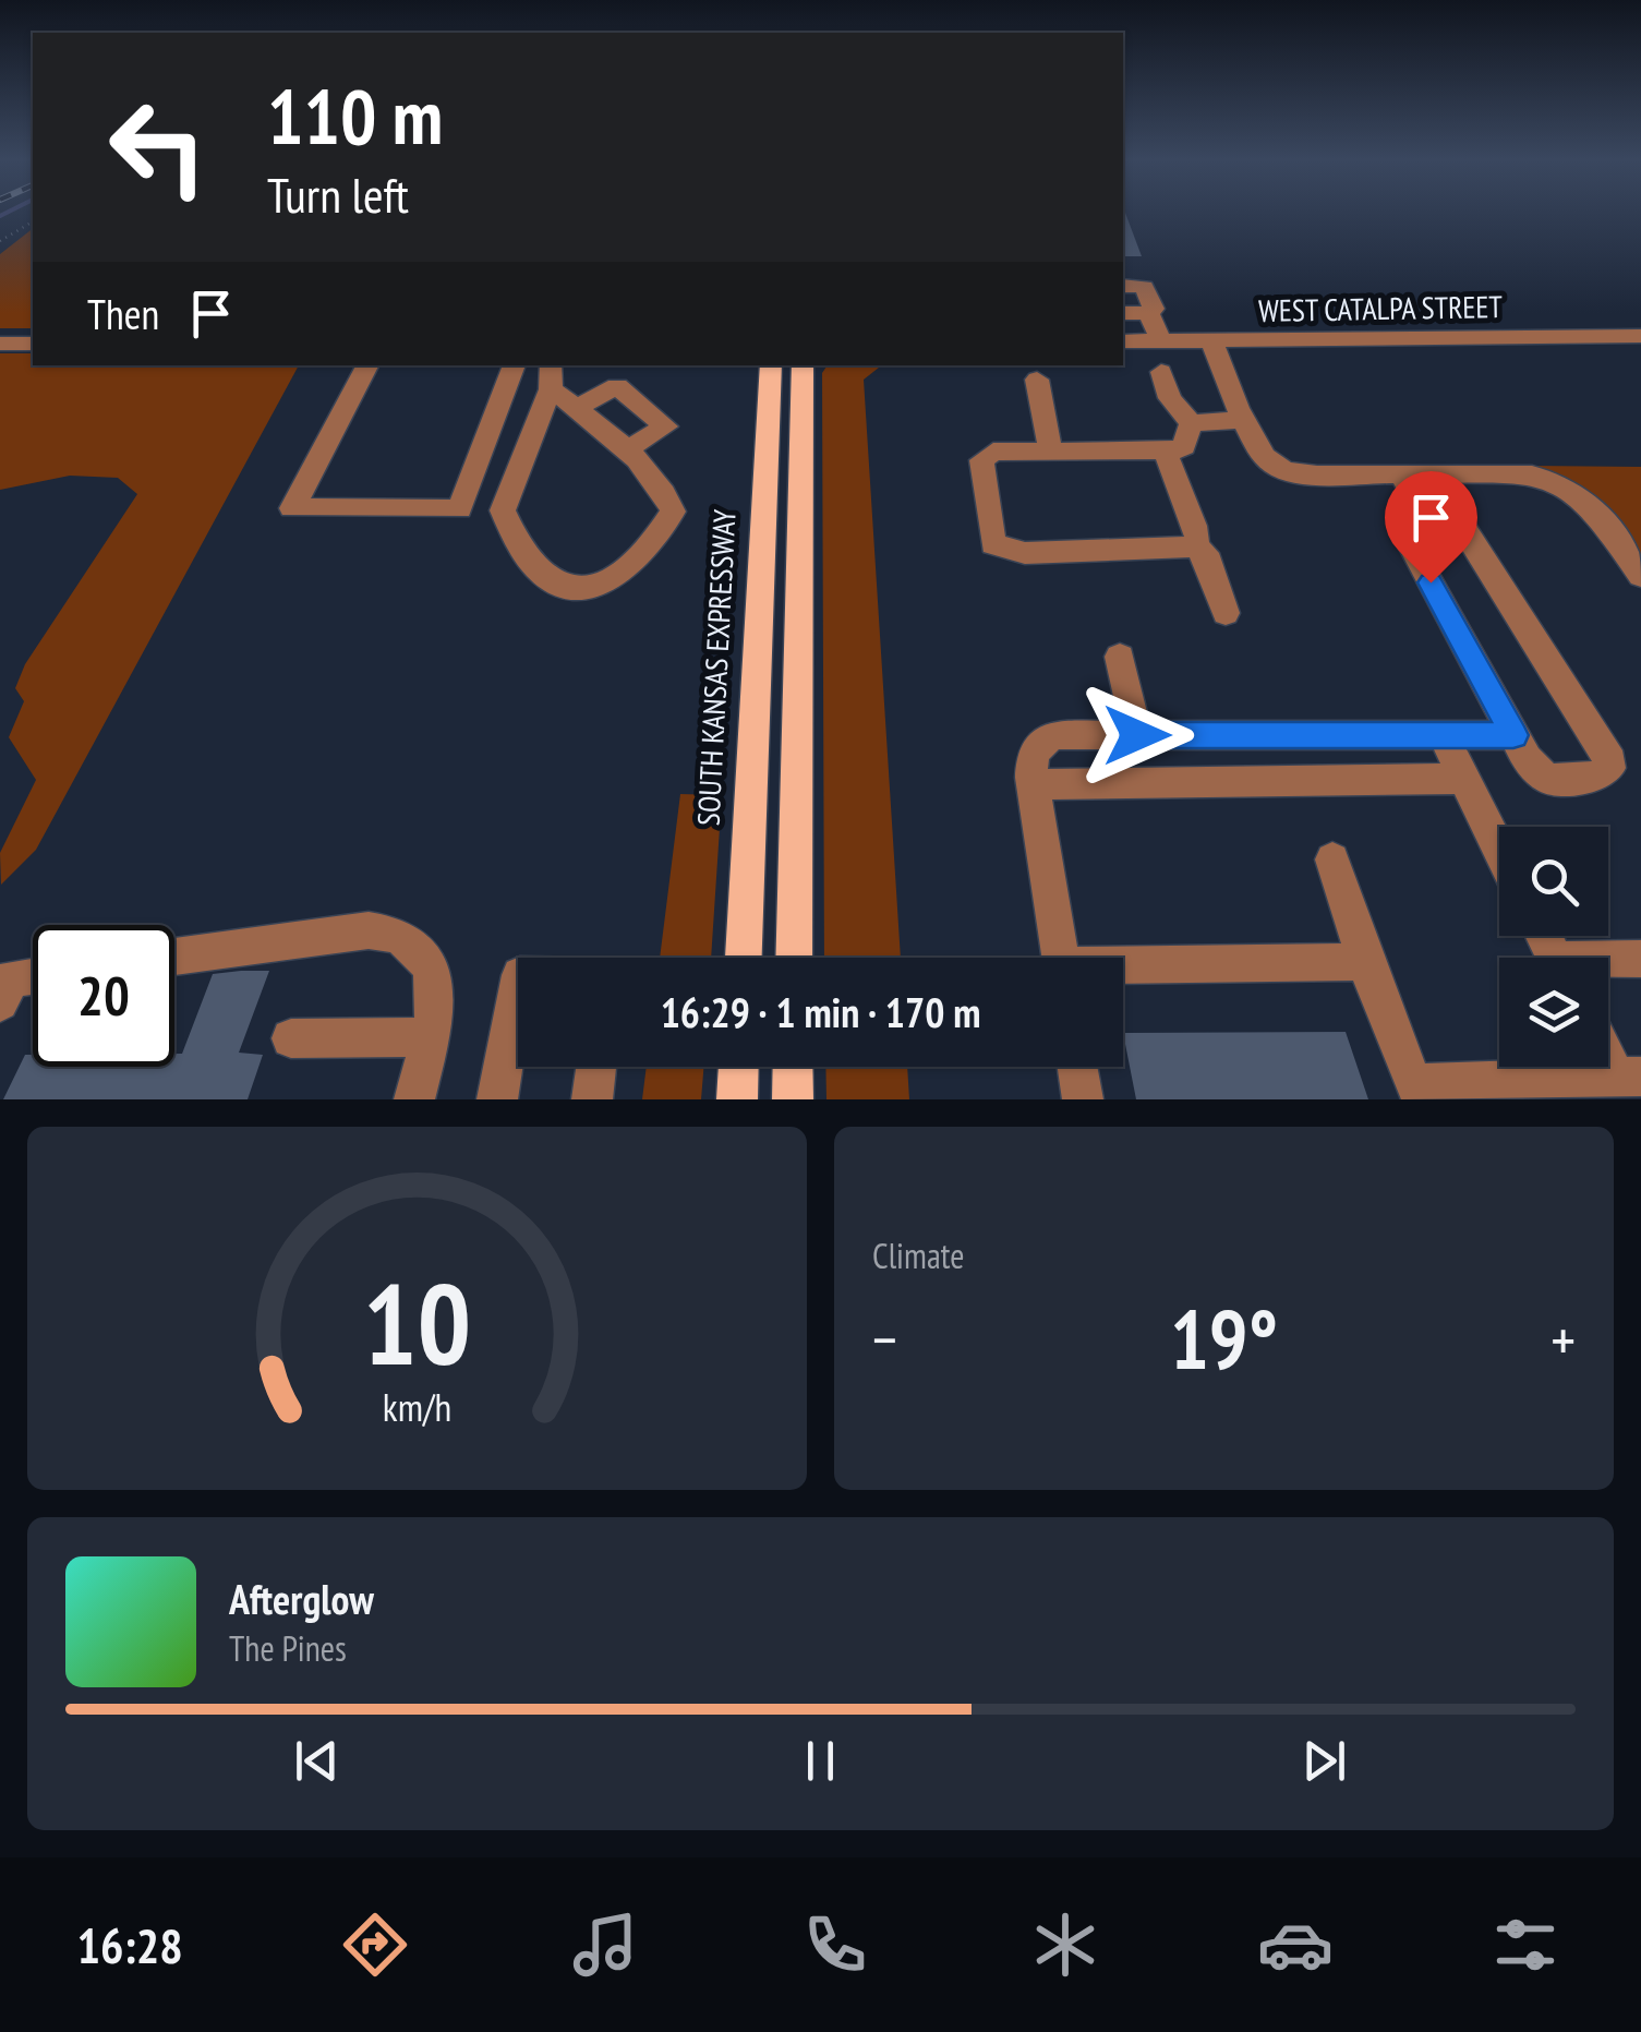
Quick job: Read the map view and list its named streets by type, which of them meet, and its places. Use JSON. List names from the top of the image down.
{
  "streets": {
    "main road": ["SOUTH KANSAS EXPRESSWAY"],
    "street": ["WEST CATALPA STREET"]
  },
  "page": {
    "turn": ["110 m", "Turn left"],
    "then": "Then",
    "limit": "20",
    "trip": "16:29 · 1 min · 170 m",
    "tile": "Climate",
    "heat": ["−", "19°", "+"],
    "song": ["Afterglow", "The Pines"],
    "tabs": "16:28",
    "gauge": ["10", "km/h"]
  }
}
